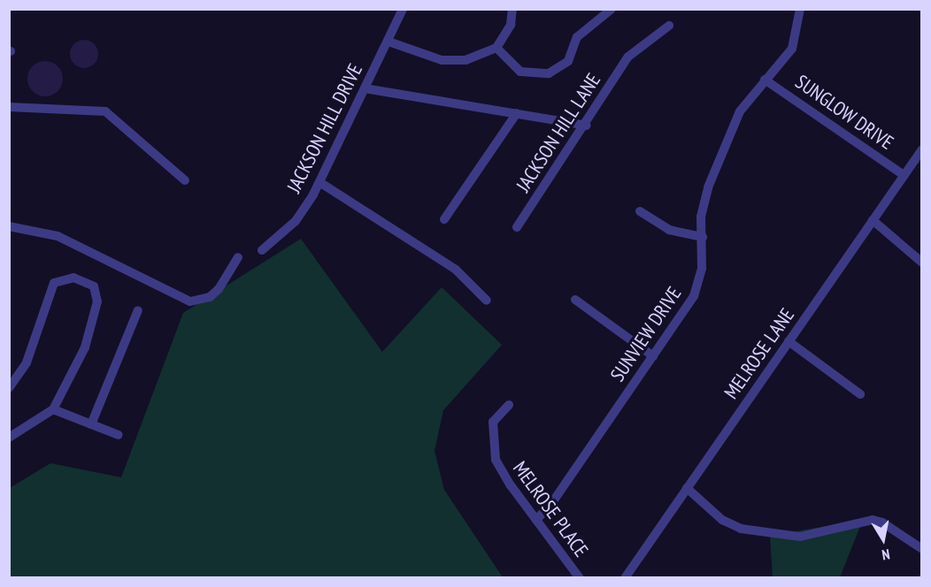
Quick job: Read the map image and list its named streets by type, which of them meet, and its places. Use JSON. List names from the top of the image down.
{
  "streets": {
    "street": [
      "SUNGLOW DRIVE",
      "JACKSON HILL DRIVE",
      "JACKSON HILL LANE",
      "SUNVIEW DRIVE",
      "MELROSE LANE",
      "MELROSE PLACE"
    ]
  },
  "crossings": [
    ["SUNGLOW DRIVE", "SUNVIEW DRIVE"],
    ["SUNGLOW DRIVE", "MELROSE LANE"],
    ["SUNVIEW DRIVE", "MELROSE PLACE"]
  ],
  "north": "bottom"
}
